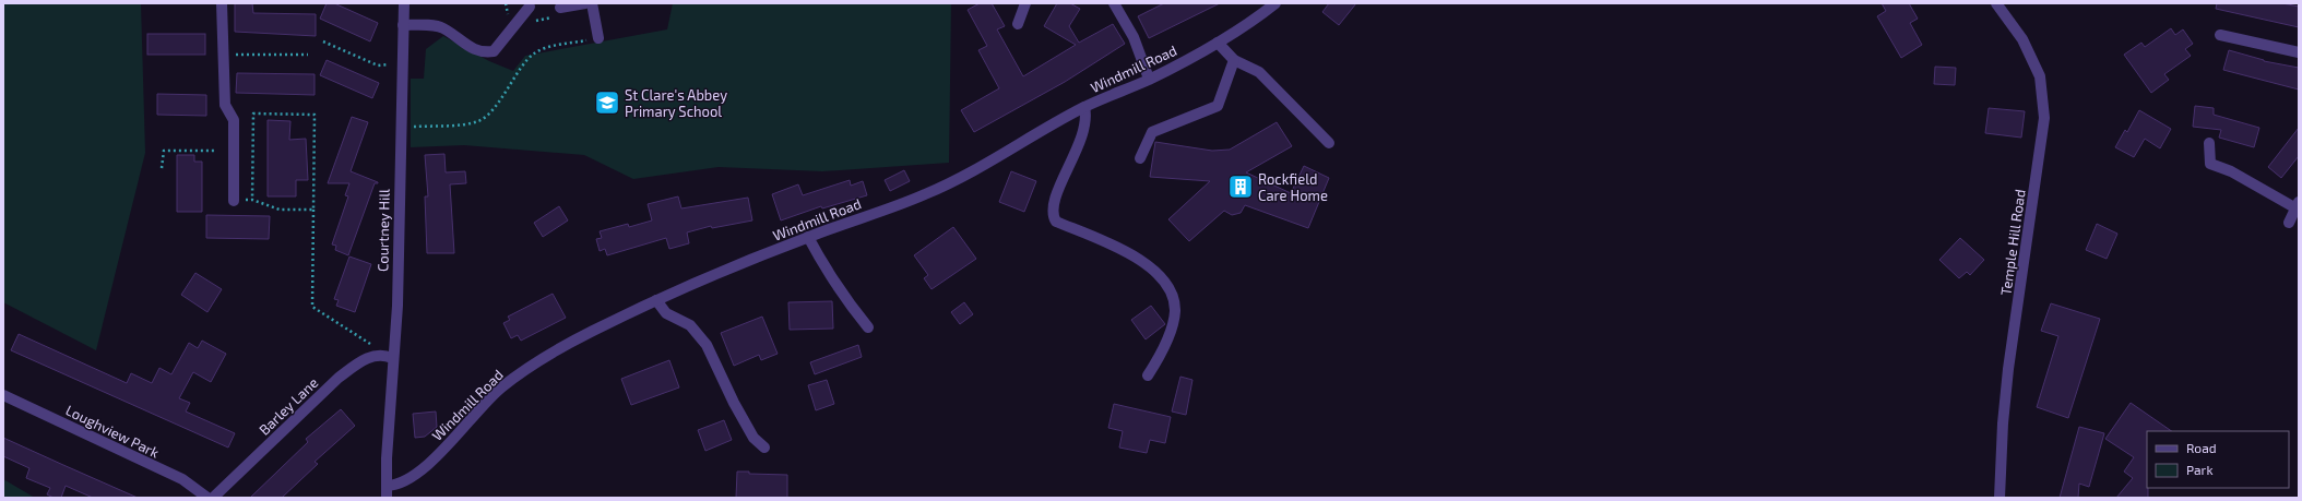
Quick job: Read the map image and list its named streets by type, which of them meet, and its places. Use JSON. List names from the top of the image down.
{
  "streets": {
    "street": [
      "Windmill Road",
      "Courtney Hill",
      "Temple Hill Road",
      "Barley Lane",
      "Loughview Park"
    ]
  },
  "crossings": [
    ["Windmill Road", "Courtney Hill"],
    ["Courtney Hill", "Barley Lane"]
  ],
  "places": {
    "school or university": ["St Clare's Abbey Primary School"],
    "building": ["Rockfield Care Home"]
  },
  "legend": ["Road", "Park"]
}
